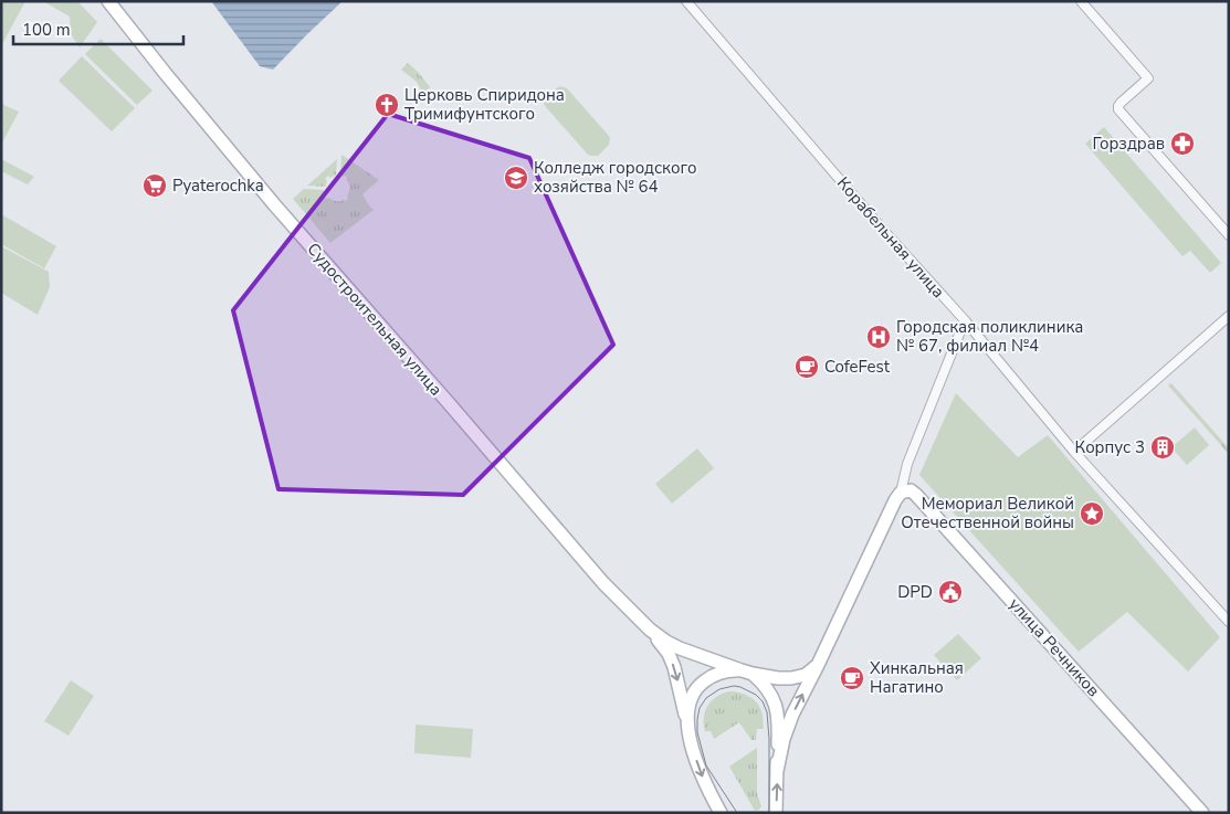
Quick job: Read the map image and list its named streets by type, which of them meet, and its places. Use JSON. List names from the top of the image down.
{
  "streets": {
    "street": ["Корабельная улица", "Судостроительная улица", "улица Речников"]
  },
  "places": {
    "church": ["Церковь Спиридона Тримифунтского"],
    "pharmacy": ["Горздрав"],
    "school or university": ["Колледж городского хозяйства № 64"],
    "supermarket": ["Pyaterochka"],
    "hospital": ["Городская поликлиника № 67, филиал №4"],
    "cafe": ["CofeFest", "Хинкальная Нагатино"],
    "building": ["Корпус 3"],
    "place": ["Мемориал Великой Отечественной войны"],
    "public building": ["DPD"]
  },
  "scale_bar": "100 m"
}
